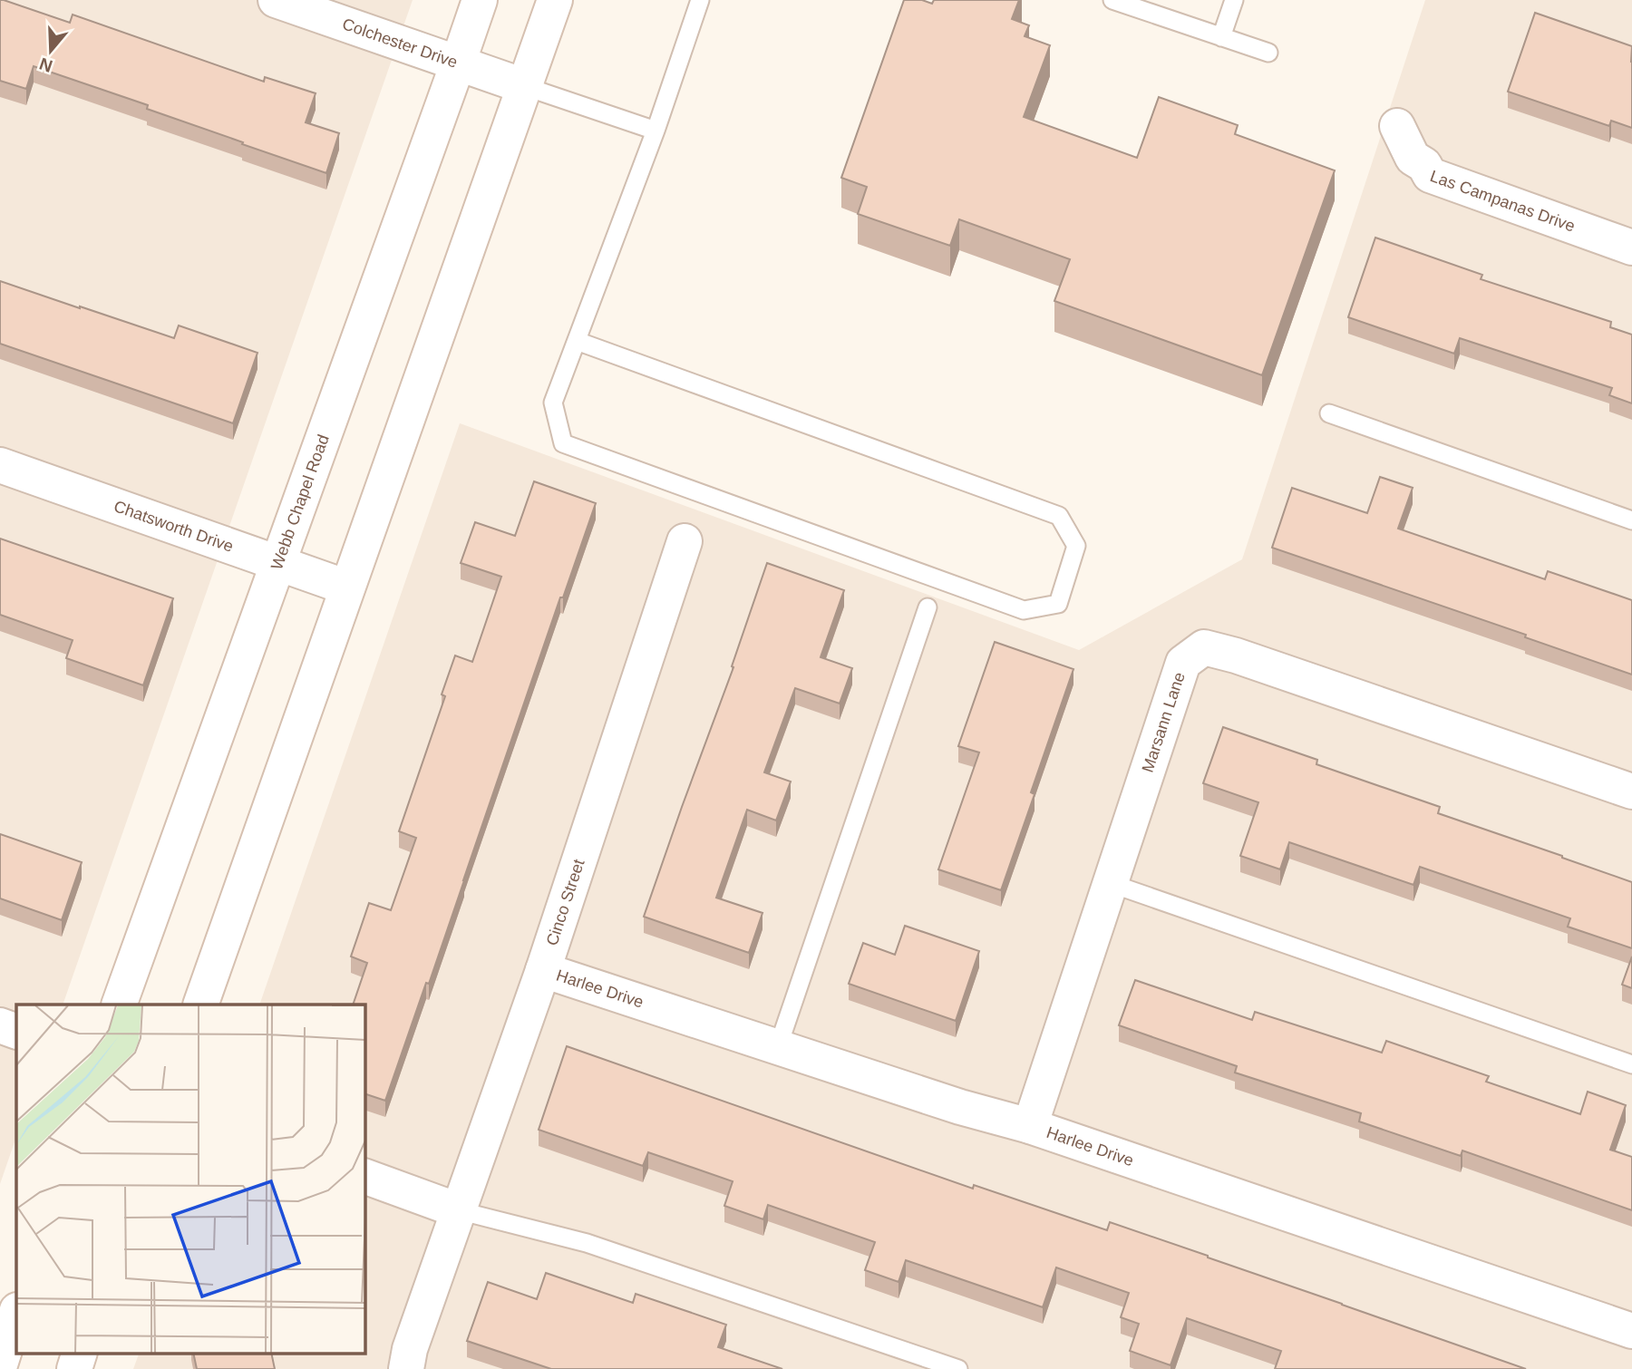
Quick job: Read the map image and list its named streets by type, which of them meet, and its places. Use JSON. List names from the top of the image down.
{
  "streets": {
    "street": [
      "Colchester Drive",
      "Las Campanas Drive",
      "Webb Chapel Road",
      "Chatsworth Drive",
      "Marsann Lane",
      "Cinco Street",
      "Harlee Drive"
    ]
  },
  "crossings": [
    ["Colchester Drive", "Webb Chapel Road"],
    ["Webb Chapel Road", "Chatsworth Drive"],
    ["Marsann Lane", "Harlee Drive"],
    ["Cinco Street", "Harlee Drive"]
  ],
  "north": "bottom"
}
